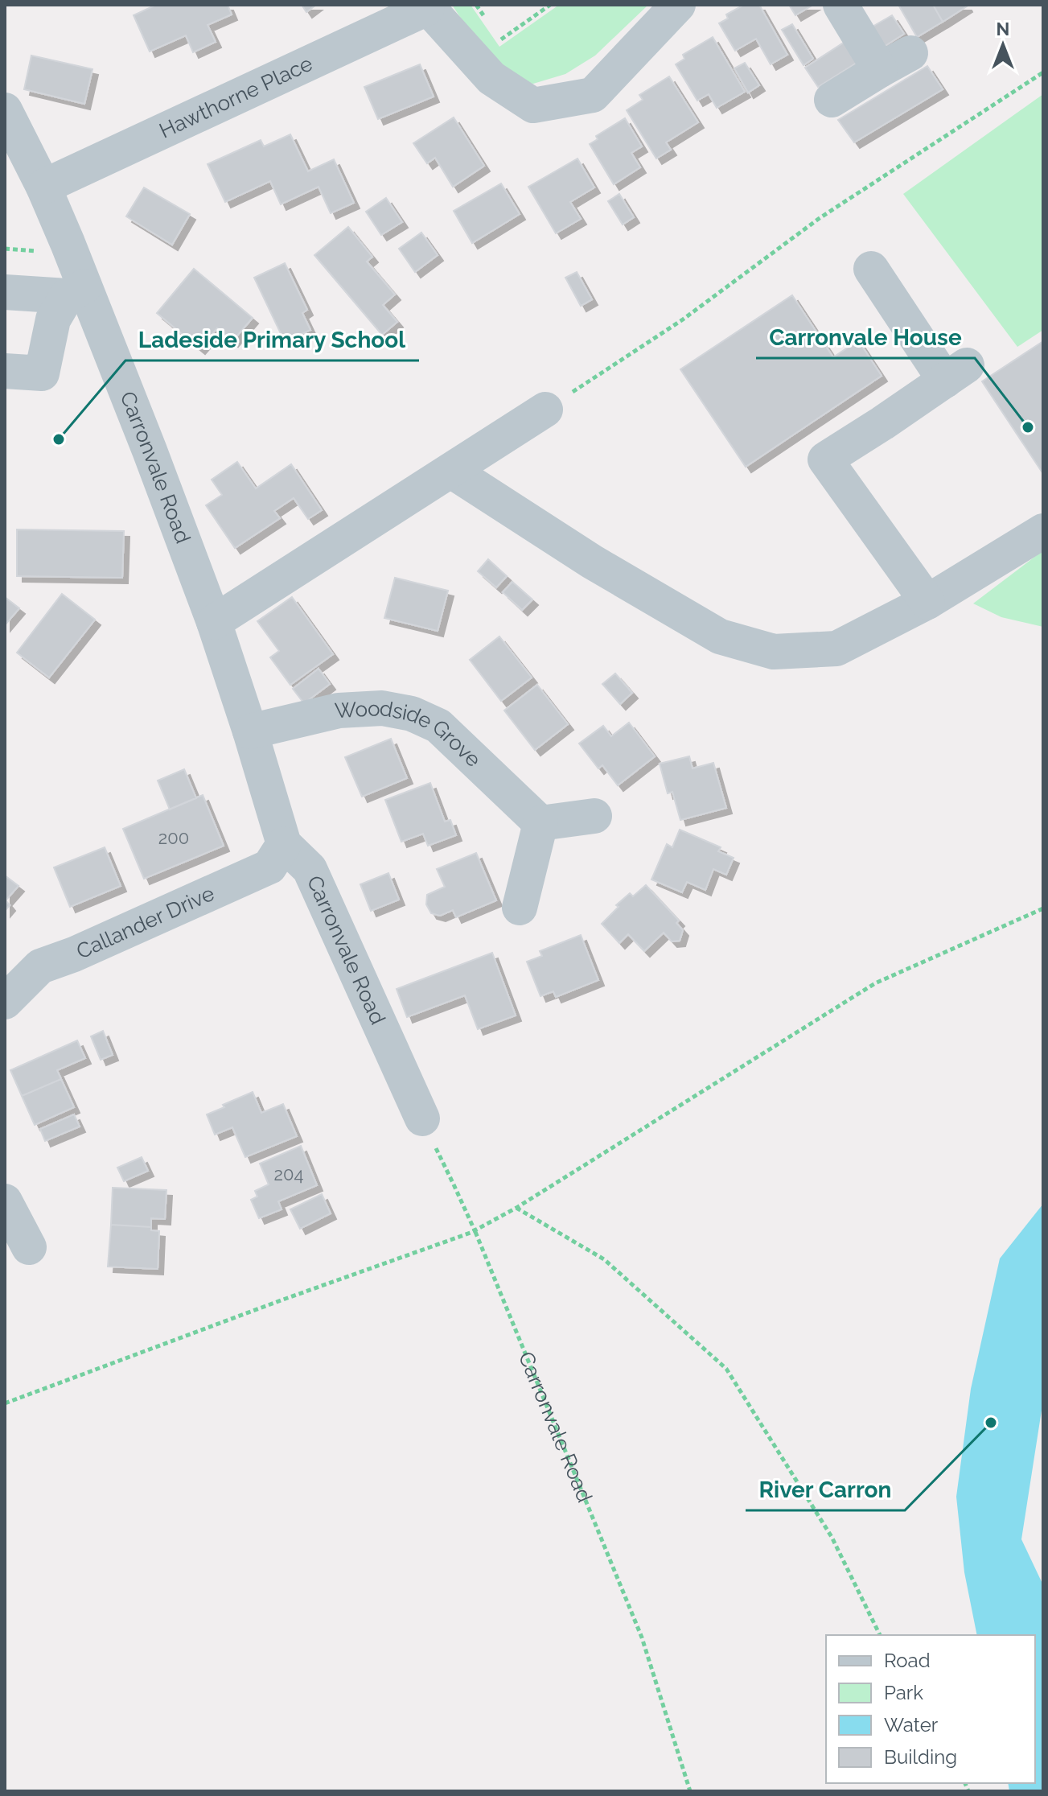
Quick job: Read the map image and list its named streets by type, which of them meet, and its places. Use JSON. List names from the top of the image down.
{
  "streets": {
    "street": [
      "Hawthorne Place",
      "Carronvale Road",
      "Woodside Grove",
      "Callander Drive"
    ]
  },
  "crossings": [
    ["Hawthorne Place", "Carronvale Road"],
    ["Carronvale Road", "Woodside Grove"],
    ["Carronvale Road", "Callander Drive"]
  ],
  "places": ["Carronvale House", "Ladeside Primary School", "River Carron"],
  "house_numbers": ["200", "204"],
  "legend": [
    "Road",
    "Park",
    "Water",
    "Building"
  ],
  "north": "top"
}
